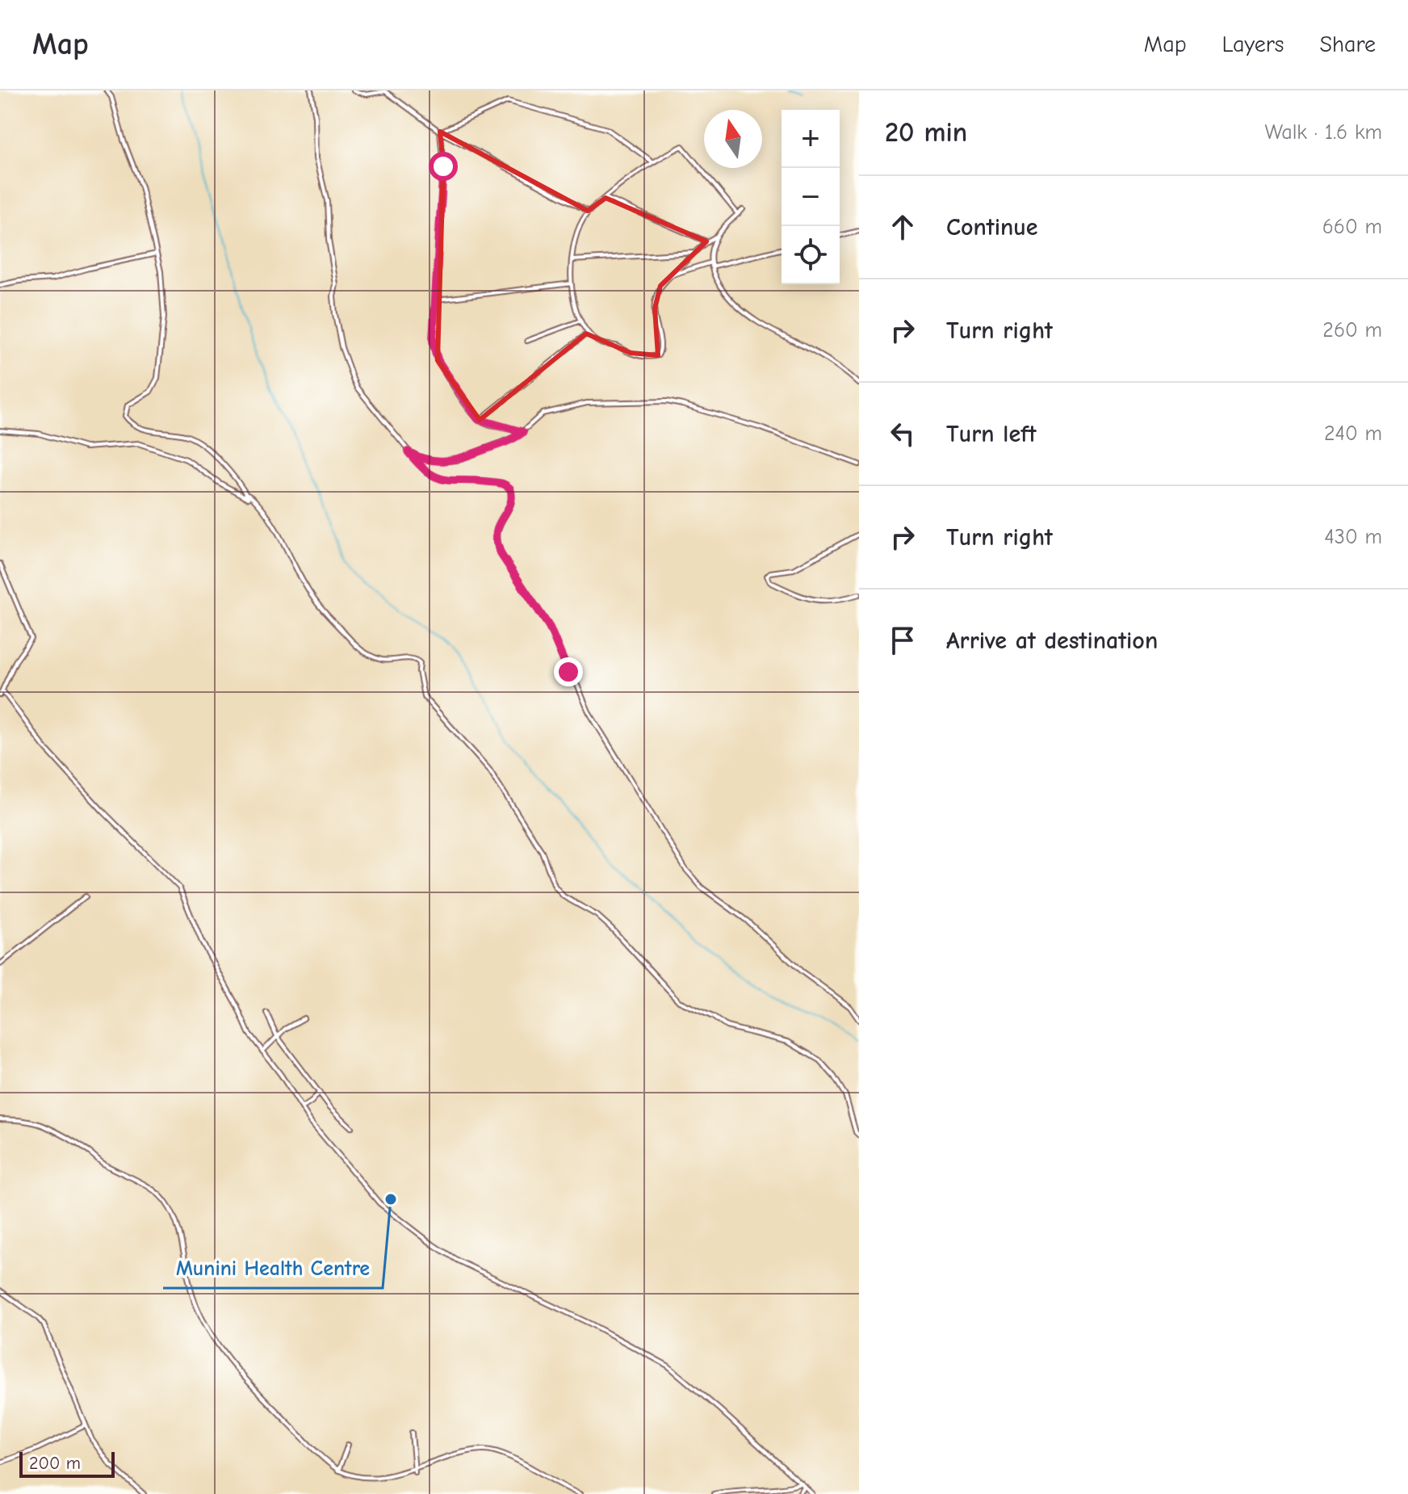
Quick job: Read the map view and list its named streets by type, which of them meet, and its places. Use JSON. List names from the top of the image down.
{
  "places": ["Munini Health Centre"],
  "scale_bar": "200 m",
  "north": "top",
  "page": {
    "header": "Map",
    "nav": ["Map", "Layers", "Share"],
    "heading": ["20 min", "Walk · 1.6 km"],
    "map_buttons": ["+", "−"],
    "list": [
      ["Continue", "660 m"],
      ["Turn right", "260 m"],
      ["Turn left", "240 m"],
      ["Turn right", "430 m"],
      "Arrive at destination"
    ],
    "scale": "200 m"
  }
}
